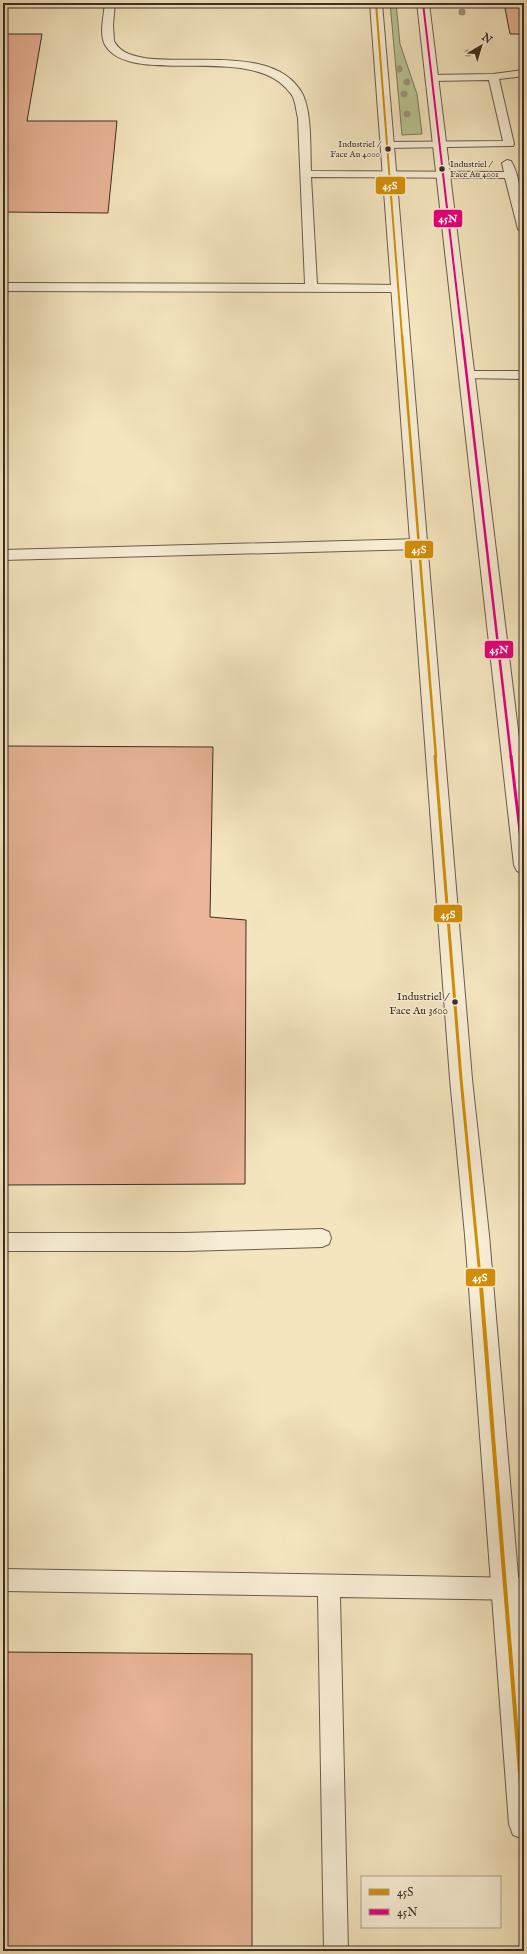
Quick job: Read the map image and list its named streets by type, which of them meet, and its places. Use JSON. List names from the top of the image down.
{
  "places": ["Industriel / Face Au 4000", "Industriel / Face Au 4001", "Industriel / Face Au 3600"],
  "lines": ["transit line 45S", "transit line 45N"],
  "legend": ["45S", "45N"],
  "north": "top right"
}
